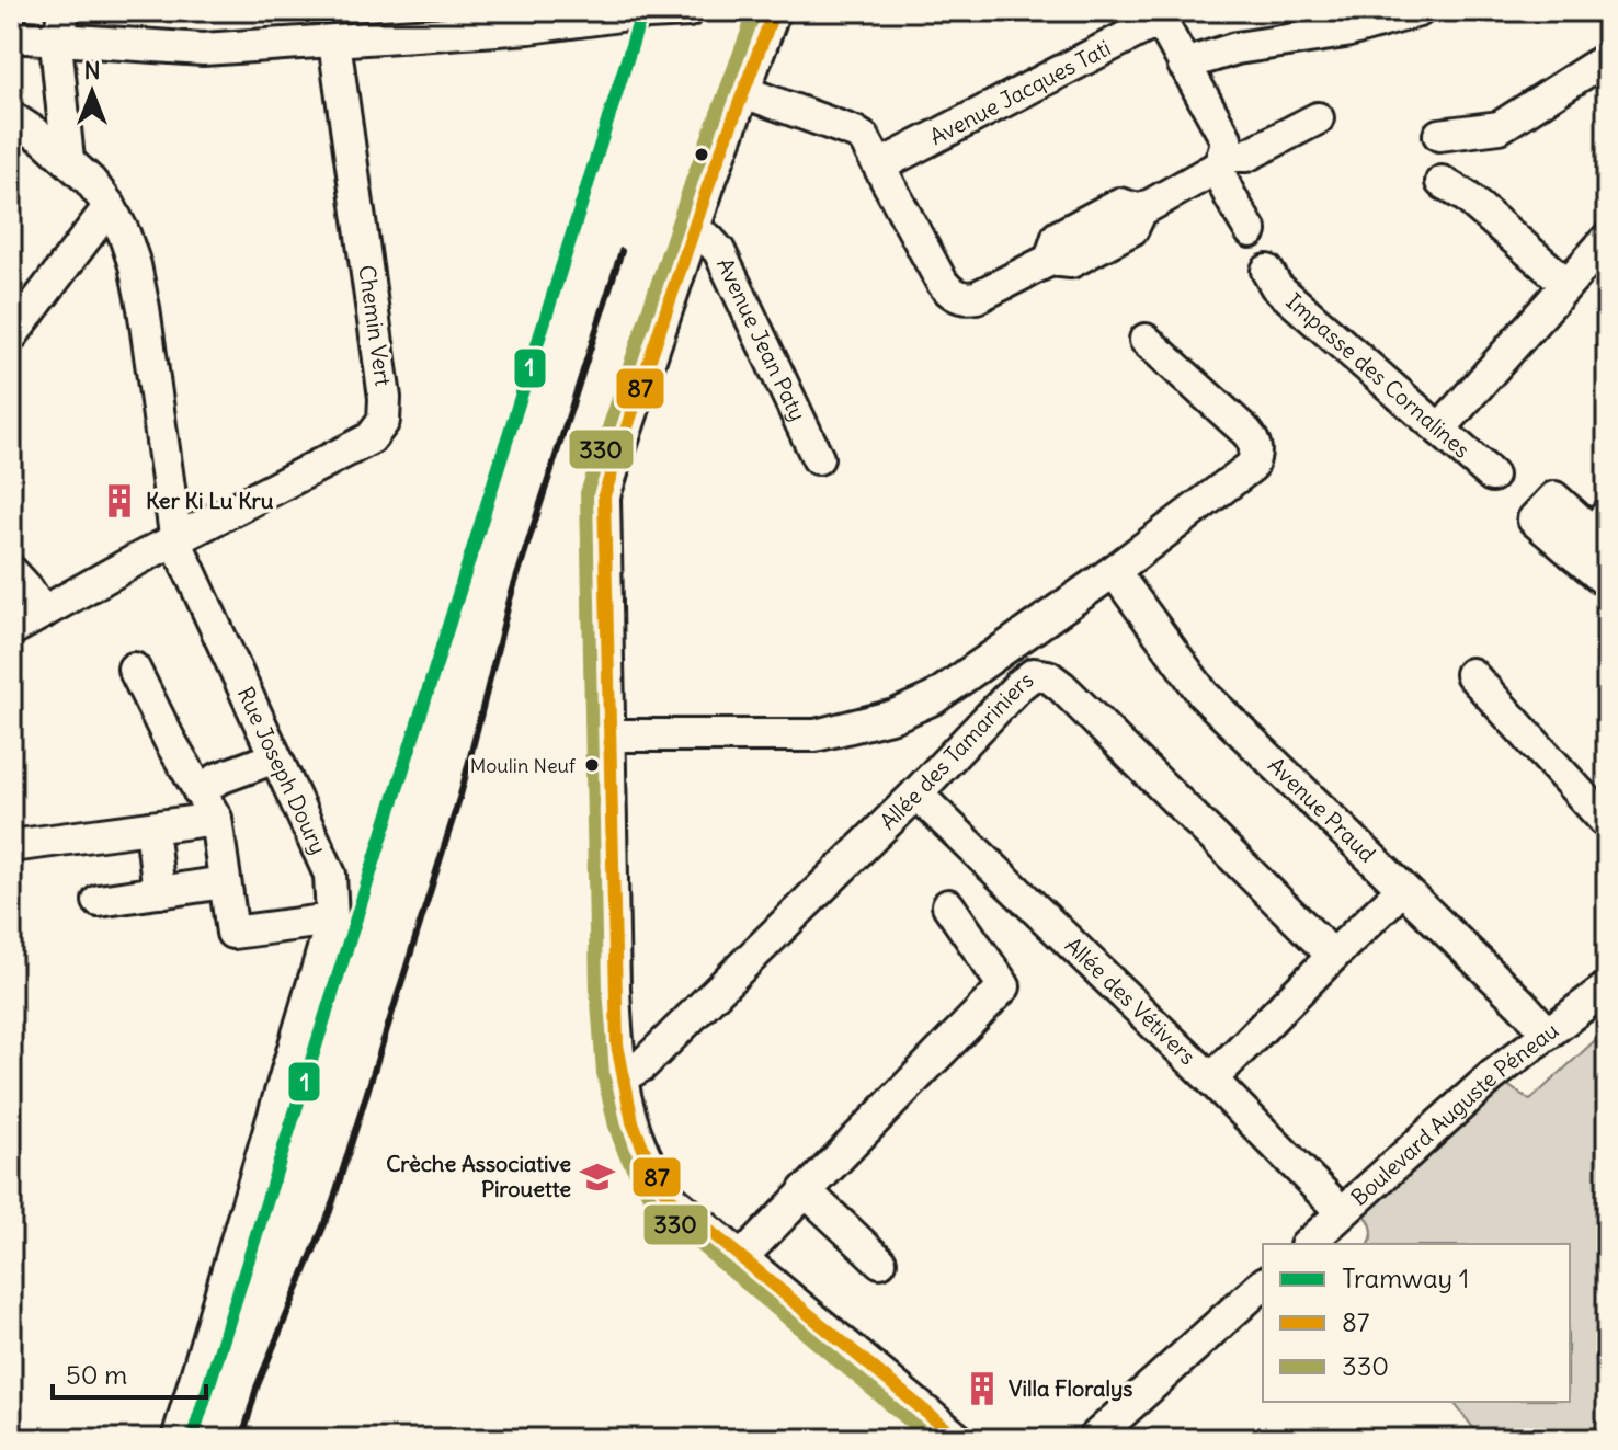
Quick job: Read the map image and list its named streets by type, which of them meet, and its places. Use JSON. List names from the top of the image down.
{
  "streets": {
    "street": [
      "Avenue Jacques Tati",
      "Chemin Vert",
      "Avenue Jean Paty",
      "Impasse des Cornalines",
      "Allée des Tamariniers",
      "Rue Joseph Doury",
      "Avenue Praud",
      "Allée des Vétivers",
      "Boulevard Auguste Péneau"
    ]
  },
  "crossings": [
    ["Chemin Vert", "Rue Joseph Doury"],
    ["Allée des Tamariniers", "Allée des Vétivers"],
    ["Avenue Praud", "Boulevard Auguste Péneau"],
    ["Allée des Vétivers", "Boulevard Auguste Péneau"]
  ],
  "places": {
    "building": ["Ker Ki Lu Kru", "Villa Floralys"],
    "other": ["Moulin Neuf"],
    "school or university": ["Crèche Associative Pirouette"]
  },
  "lines": ["tram line 1", "transit line 87", "transit line 330"],
  "legend": ["Tramway 1", "87", "330"],
  "scale_bar": "50 m",
  "north": "top"
}
